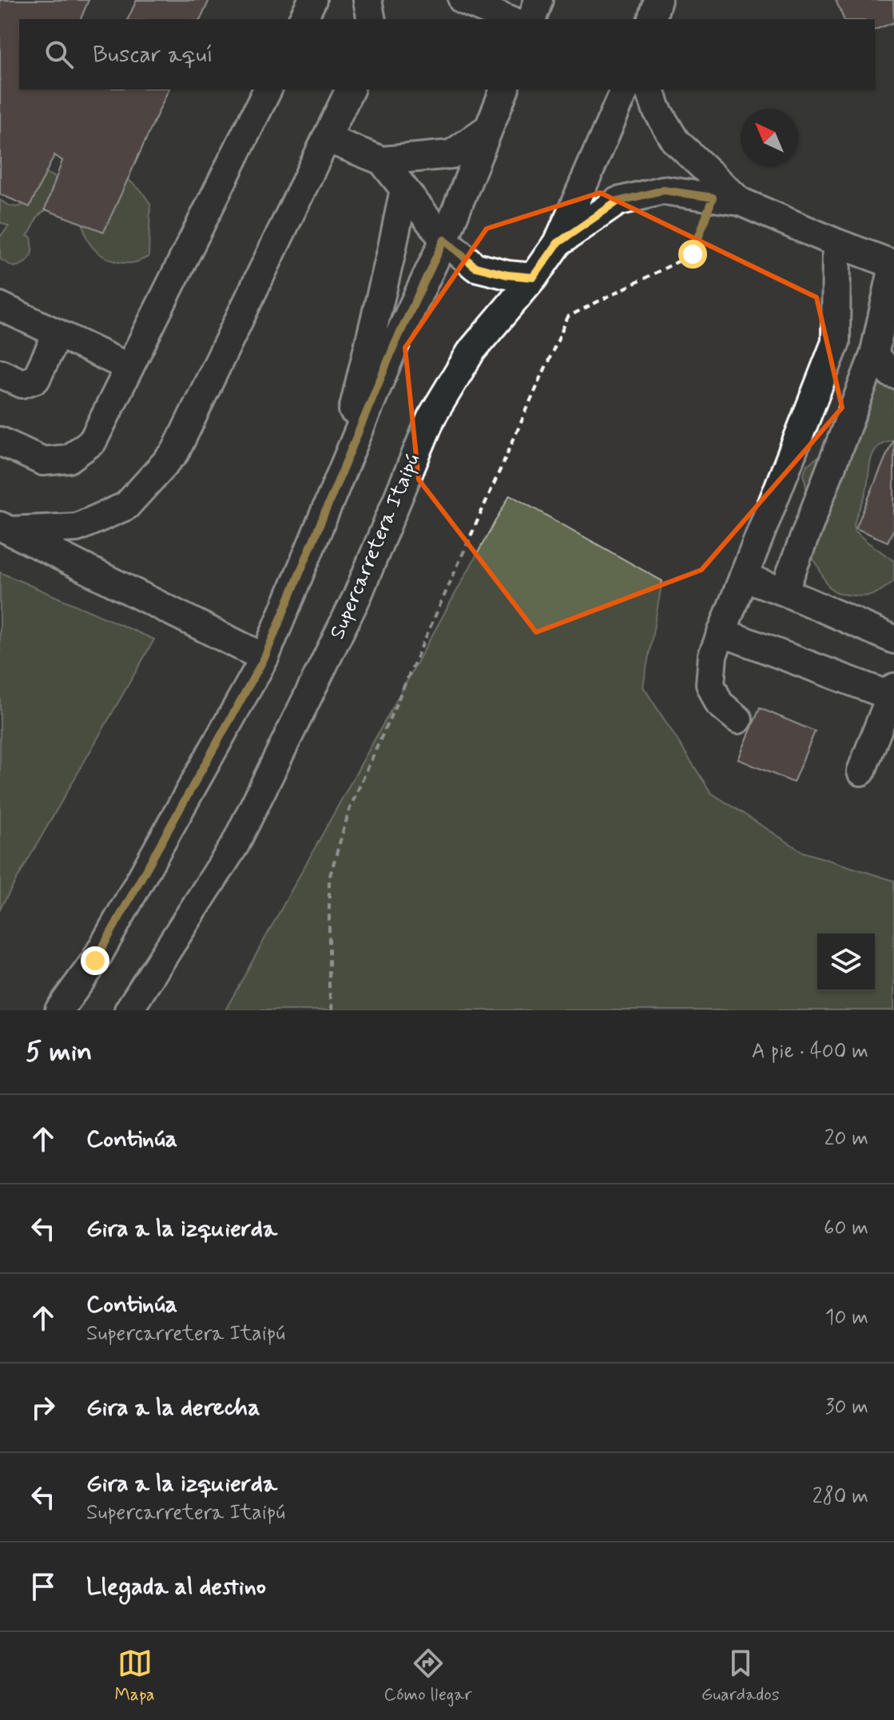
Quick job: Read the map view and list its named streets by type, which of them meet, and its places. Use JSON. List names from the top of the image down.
{
  "streets": {
    "street": ["Supercarretera Itaipú"]
  },
  "north": "top left",
  "page": {
    "search": "Buscar aquí",
    "heading": ["5 min", "A pie · 400 m"],
    "list": [
      ["Continúa", "20 m"],
      ["Gira a la izquierda", "60 m"],
      ["Continúa", "Supercarretera Itaipú", "10 m"],
      ["Gira a la derecha", "30 m"],
      ["Gira a la izquierda", "Supercarretera Itaipú", "280 m"],
      "Llegada al destino"
    ],
    "nav": ["Mapa", "Cómo llegar", "Guardados"]
  }
}
